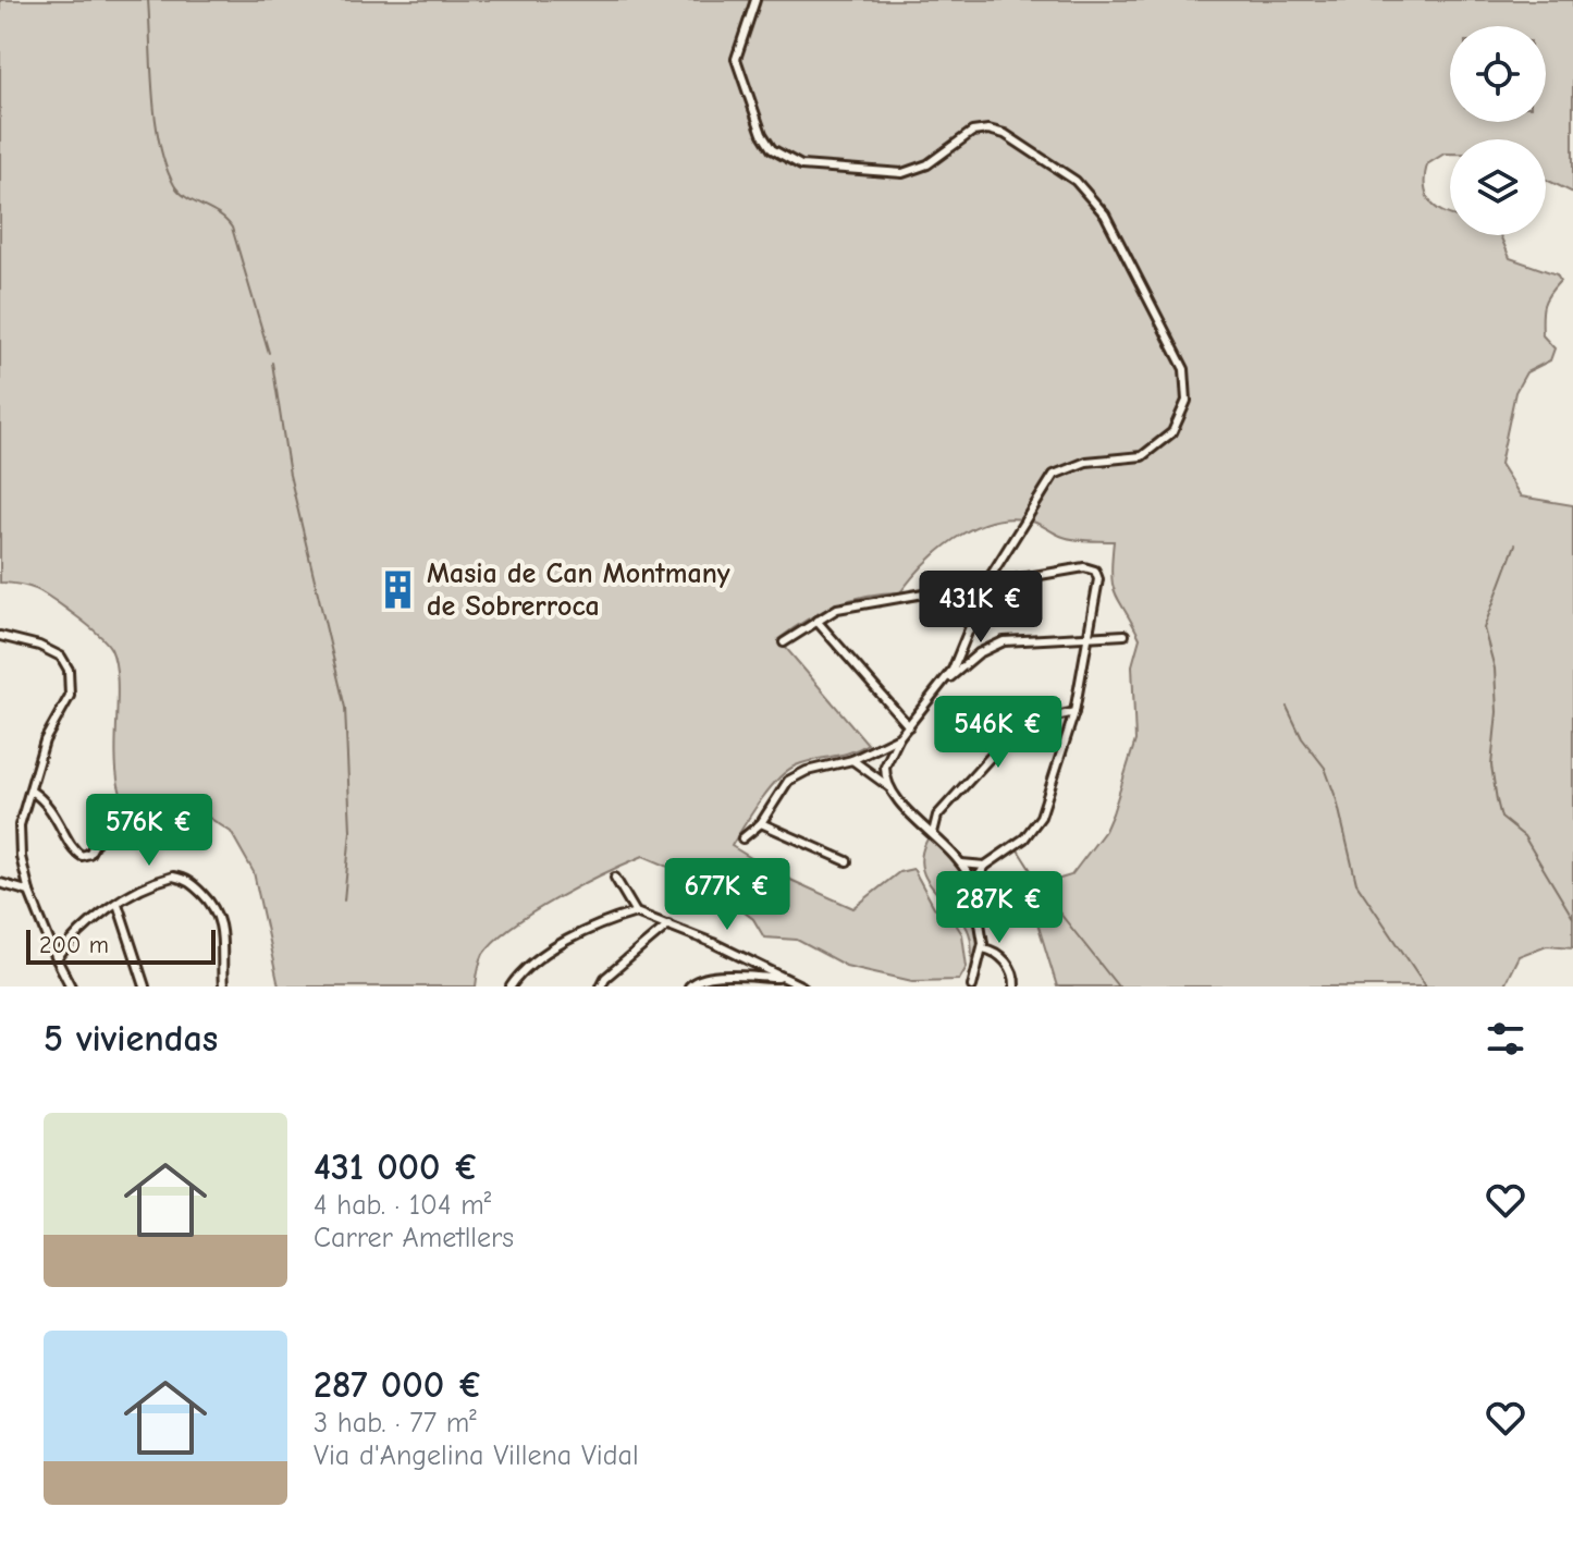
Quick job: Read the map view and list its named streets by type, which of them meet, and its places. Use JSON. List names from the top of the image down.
{
  "places": {
    "building": ["Masia de Can Montmany de Sobrerroca"]
  },
  "scale_bar": "200 m",
  "page": {
    "price": [
      "431K €",
      "546K €",
      "576K €",
      "677K €",
      "287K €"
    ],
    "scale": "200 m",
    "heading": "5 viviendas",
    "list": [
      {
        "name": "431 000 €",
        "note": "4 hab. · 104 m² · Carrer Ametllers"
      },
      {
        "name": "287 000 €",
        "note": "3 hab. · 77 m² · Via d'Angelina Villena Vidal"
      }
    ]
  }
}
